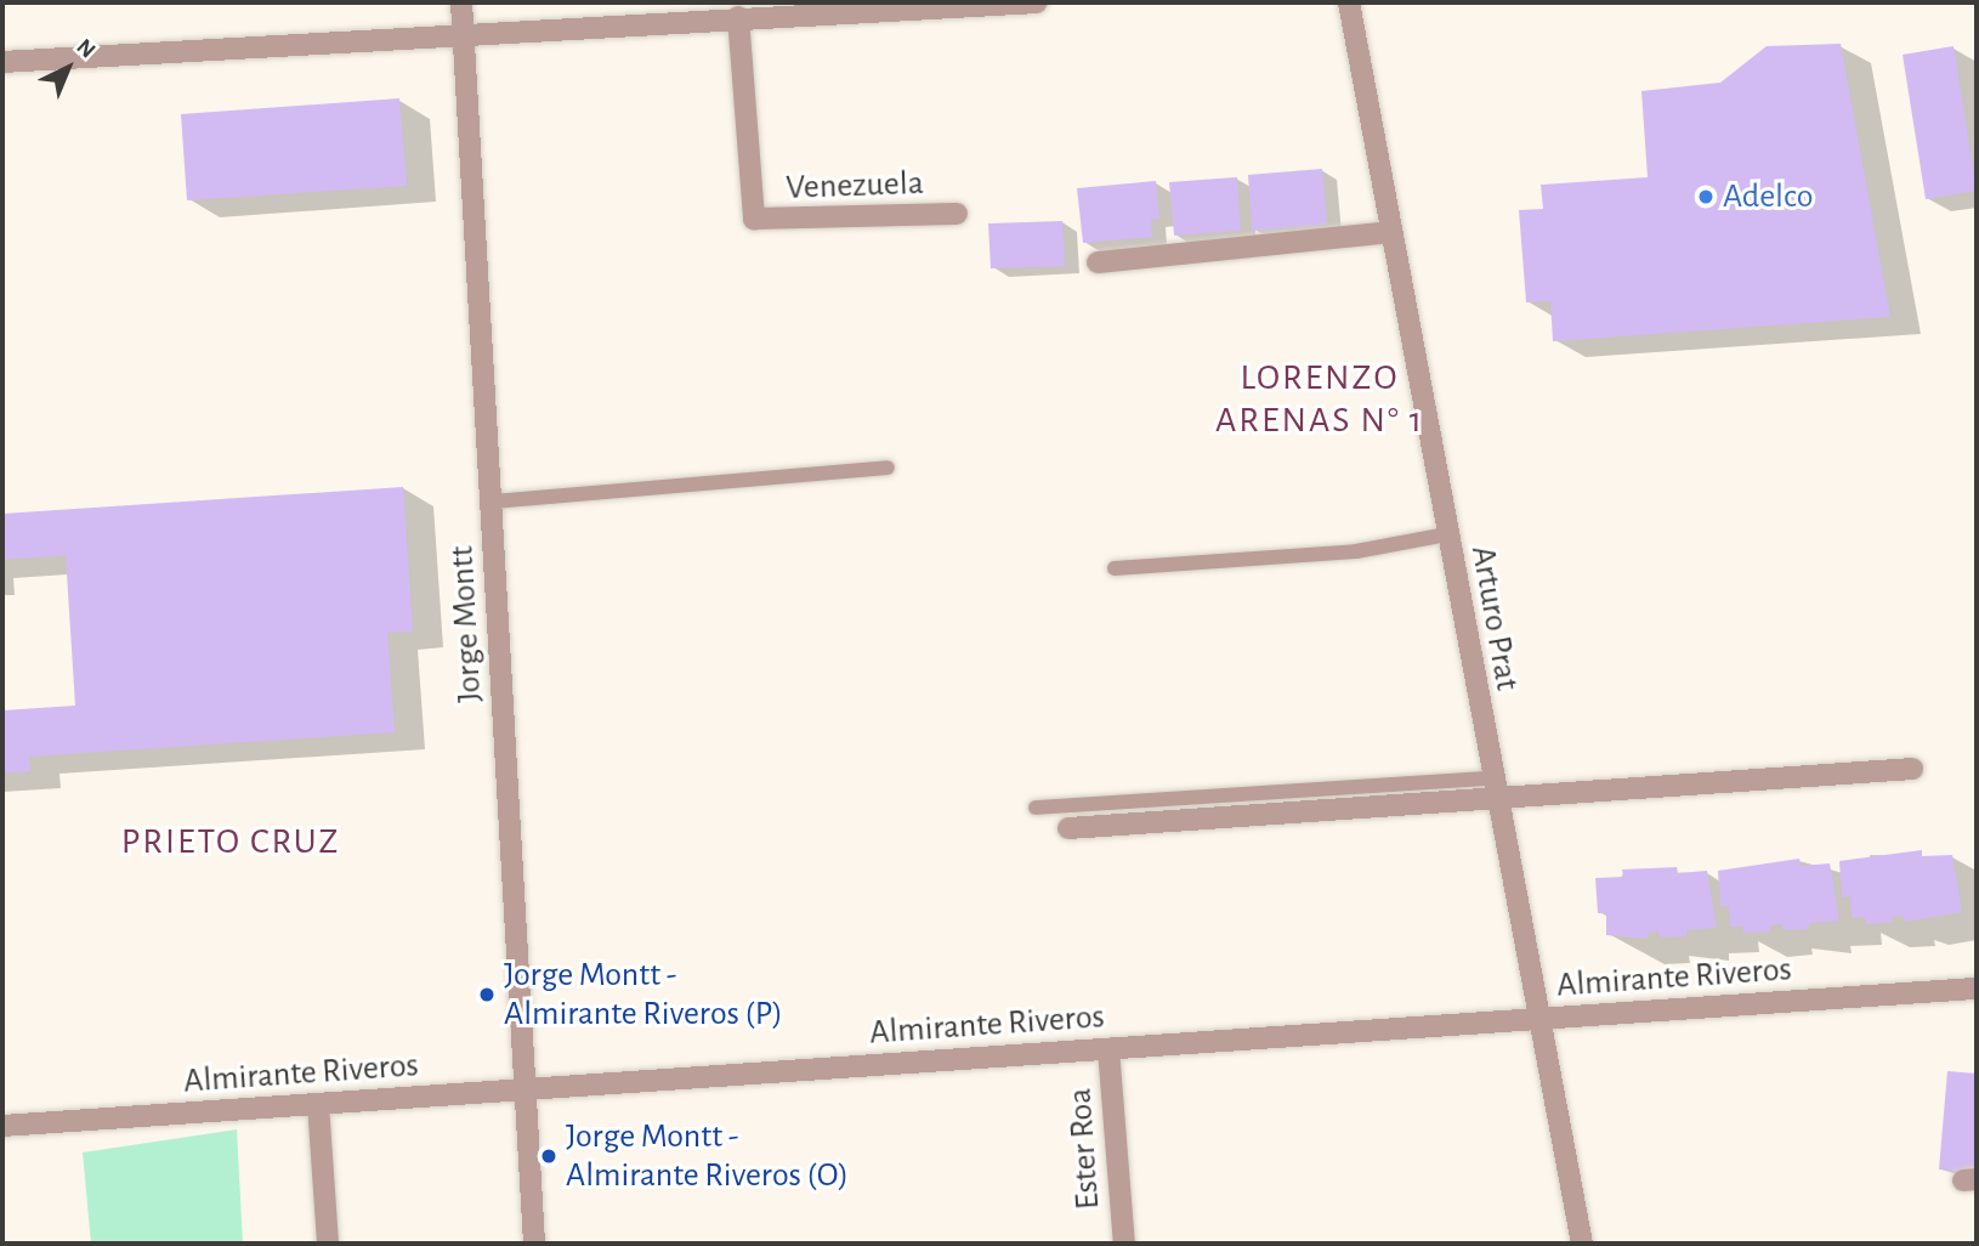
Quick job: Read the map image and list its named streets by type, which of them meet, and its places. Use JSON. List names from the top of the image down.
{
  "streets": {
    "street": [
      "Venezuela",
      "Arturo Prat",
      "Jorge Montt",
      "Almirante Riveros",
      "Ester Roa"
    ]
  },
  "crossings": [
    ["Arturo Prat", "Almirante Riveros"],
    ["Jorge Montt", "Almirante Riveros"],
    ["Almirante Riveros", "Ester Roa"]
  ],
  "districts": ["LORENZO ARENAS N° 1", "PRIETO CRUZ"],
  "places": ["Adelco", "Jorge Montt - Almirante Riveros (P)", "Jorge Montt - Almirante Riveros (O)"],
  "north": "top right"
}
